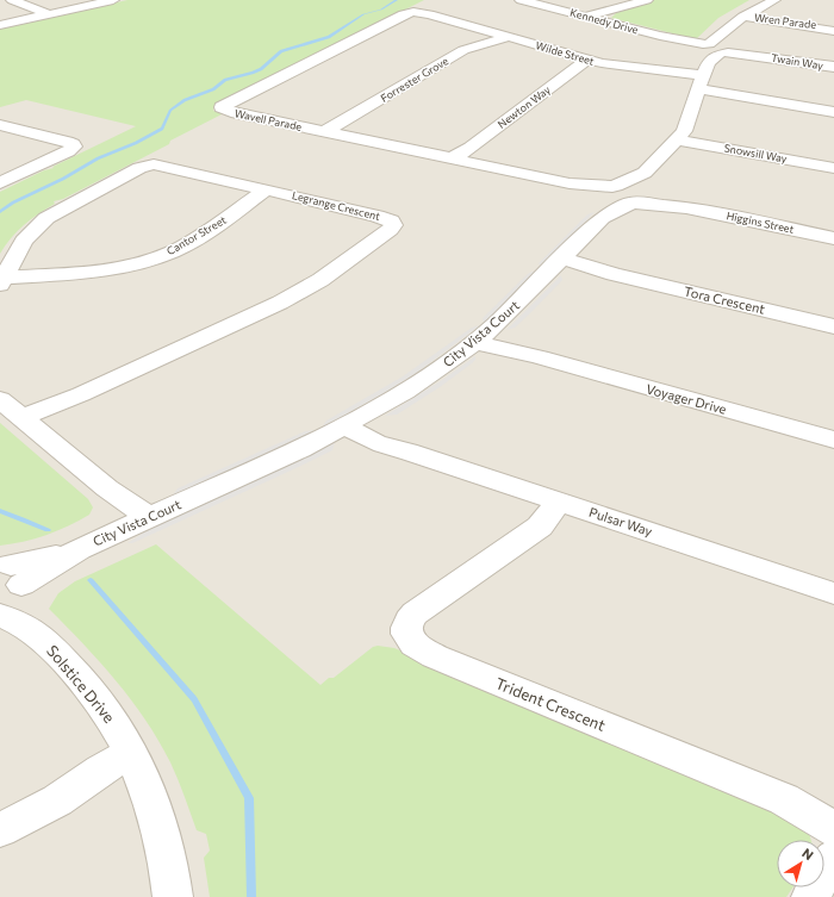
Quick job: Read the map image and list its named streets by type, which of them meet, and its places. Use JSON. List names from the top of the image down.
{
  "streets": {
    "street": [
      "Kennedy Drive",
      "Wren Parade",
      "Wilde Street",
      "Twain Way",
      "Forrester Grove",
      "Newton Way",
      "Wavell Parade",
      "Snowsill Way",
      "Legrange Crescent",
      "Higgins Street",
      "Cantor Street",
      "Tora Crescent",
      "City Vista Court",
      "Voyager Drive",
      "Pulsar Way",
      "Solstice Drive",
      "Trident Crescent"
    ]
  },
  "crossings": [
    ["Kennedy Drive", "Wilde Street"],
    ["Kennedy Drive", "Twain Way"],
    ["Wilde Street", "Twain Way"],
    ["Wilde Street", "Forrester Grove"],
    ["Wilde Street", "Newton Way"],
    ["Wilde Street", "Wavell Parade"],
    ["Forrester Grove", "Wavell Parade"],
    ["Newton Way", "Wavell Parade"],
    ["Wavell Parade", "Higgins Street"],
    ["Wavell Parade", "City Vista Court"],
    ["Legrange Crescent", "Cantor Street"],
    ["Higgins Street", "City Vista Court"],
    ["Tora Crescent", "City Vista Court"],
    ["City Vista Court", "Voyager Drive"],
    ["City Vista Court", "Pulsar Way"],
    ["City Vista Court", "Solstice Drive"],
    ["Pulsar Way", "Trident Crescent"]
  ],
  "north": "top right"
}
